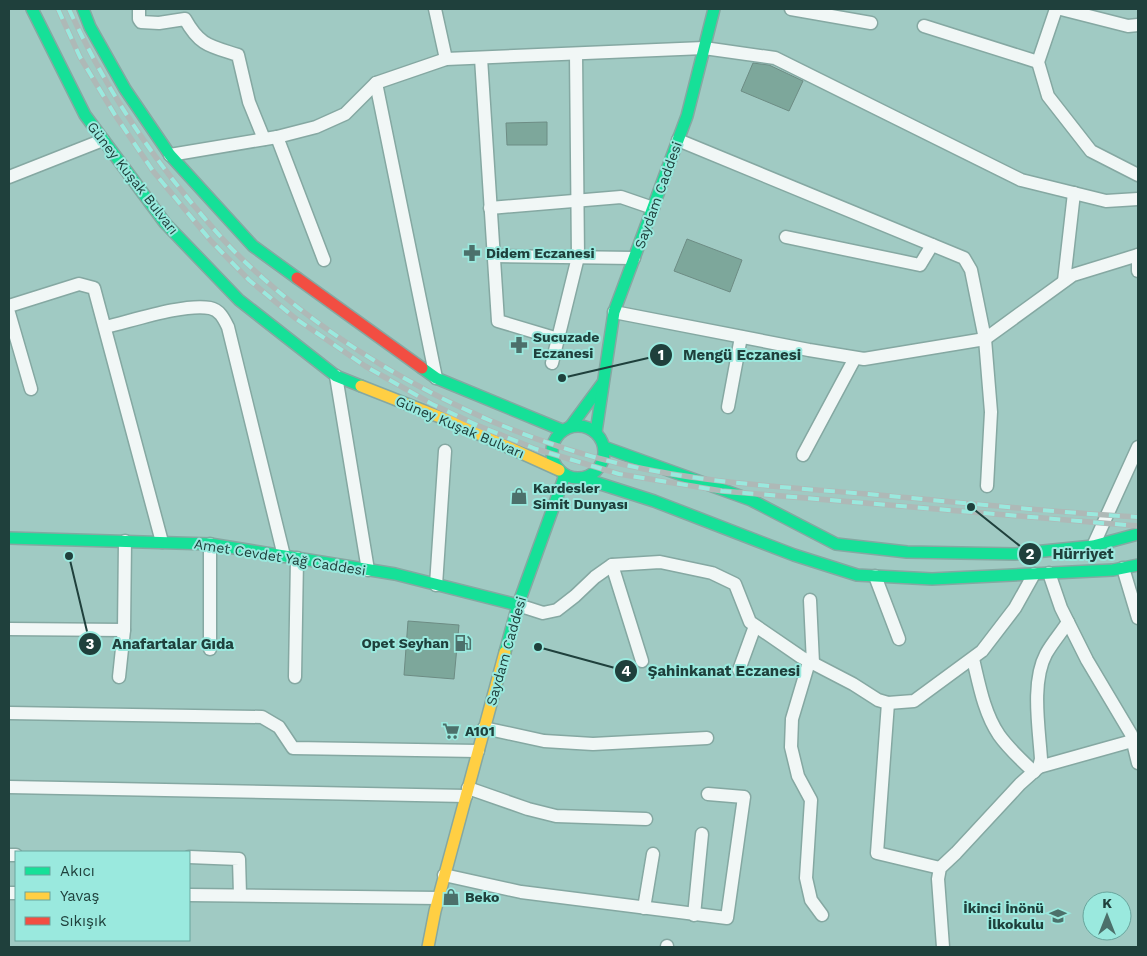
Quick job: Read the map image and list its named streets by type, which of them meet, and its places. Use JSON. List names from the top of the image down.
{
  "streets": {
    "main road": ["Güney Kuşak Bulvarı", "Saydam Caddesi", "Amet Cevdet Yağ Caddesi"]
  },
  "crossings": [
    ["Güney Kuşak Bulvarı", "Saydam Caddesi"],
    ["Saydam Caddesi", "Amet Cevdet Yağ Caddesi"]
  ],
  "places": {
    "pharmacy": ["Didem Eczanesi", "Sucuzade Eczanesi"],
    "other": [
      "Mengü Eczanesi",
      "Hürriyet",
      "Anafartalar Gıda",
      "Şahinkanat Eczanesi"
    ],
    "shop": ["Kardesler Simit Dunyası", "Beko"],
    "fuel station": ["Opet Seyhan"],
    "supermarket": ["A101"],
    "school or university": ["İkinci İnönü İlkokulu"]
  },
  "legend": ["Akıcı", "Yavaş", "Sıkışık"],
  "north": "top"
}
